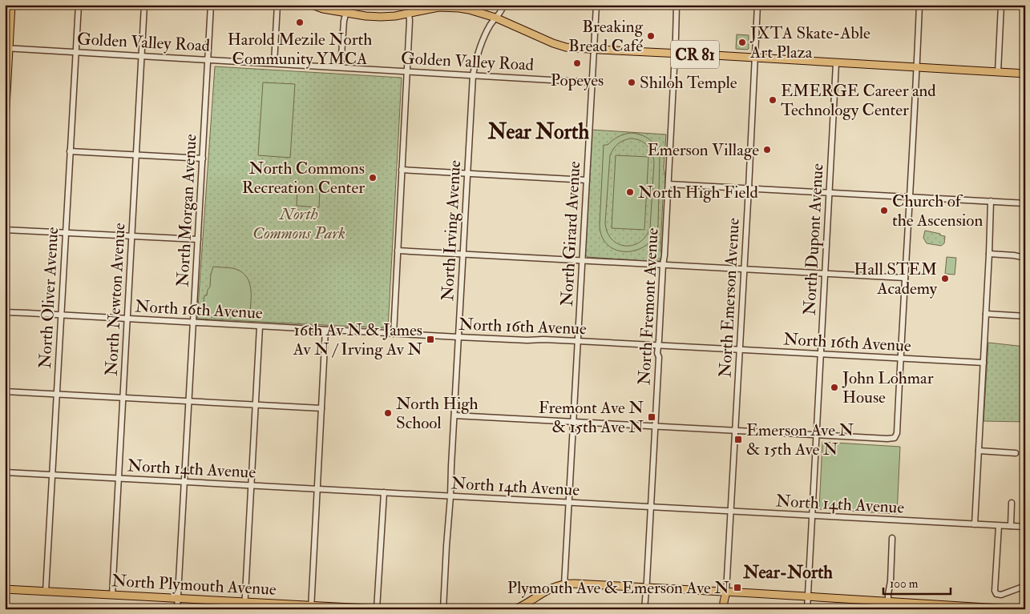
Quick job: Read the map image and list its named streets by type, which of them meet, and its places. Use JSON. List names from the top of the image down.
{
  "streets": {
    "main road": ["CR 81", "North Plymouth Avenue"],
    "street": [
      "Golden Valley Road",
      "North Morgan Avenue",
      "North Irving Avenue",
      "North Girard Avenue",
      "North Dupont Avenue",
      "North Oliver Avenue",
      "North Emerson Avenue",
      "North Newton Avenue",
      "North Fremont Avenue",
      "North 16th Avenue",
      "North 14th Avenue"
    ]
  },
  "crossings": [
    ["Golden Valley Road", "North Morgan Avenue"],
    ["Golden Valley Road", "North Irving Avenue"],
    ["Golden Valley Road", "North Girard Avenue"],
    ["Golden Valley Road", "North Oliver Avenue"],
    ["Golden Valley Road", "North Newton Avenue"],
    ["CR 81", "North Irving Avenue"],
    ["CR 81", "North Girard Avenue"],
    ["CR 81", "North Dupont Avenue"],
    ["CR 81", "North Emerson Avenue"],
    ["CR 81", "North Fremont Avenue"],
    ["North Morgan Avenue", "North 16th Avenue"],
    ["North Morgan Avenue", "North 14th Avenue"],
    ["North Morgan Avenue", "North Plymouth Avenue"],
    ["North Irving Avenue", "North 16th Avenue"],
    ["North Irving Avenue", "North 14th Avenue"],
    ["North Girard Avenue", "North 16th Avenue"],
    ["North Girard Avenue", "North 14th Avenue"],
    ["North Dupont Avenue", "North 16th Avenue"],
    ["North Dupont Avenue", "North 14th Avenue"],
    ["North Oliver Avenue", "North 16th Avenue"],
    ["North Oliver Avenue", "North 14th Avenue"],
    ["North Oliver Avenue", "North Plymouth Avenue"],
    ["North Emerson Avenue", "North 16th Avenue"],
    ["North Emerson Avenue", "North 14th Avenue"],
    ["North Newton Avenue", "North 16th Avenue"],
    ["North Newton Avenue", "North 14th Avenue"],
    ["North Newton Avenue", "North Plymouth Avenue"],
    ["North Fremont Avenue", "North 16th Avenue"],
    ["North Fremont Avenue", "North 14th Avenue"]
  ],
  "districts": ["Near North", "Near-North"],
  "parks": ["North Commons Park"],
  "places": {
    "other": [
      "Harold Mezile North Community YMCA",
      "Breaking Bread Café",
      "JXTA Skate-Able Art Plaza",
      "Popeyes",
      "Shiloh Temple",
      "EMERGE Career and Technology Center",
      "Emerson Village",
      "North Commons Recreation Center",
      "North High Field",
      "Church of the Ascension",
      "Hall STEM Academy",
      "John Lohmar House",
      "North High School"
    ],
    "transit": [
      "16th Av N & James Av N / Irving Av N",
      "Fremont Ave N & 15th Ave N",
      "Emerson Ave N & 15th Ave N",
      "Plymouth Ave & Emerson Ave N"
    ]
  },
  "scale_bar": "100 m"
}
